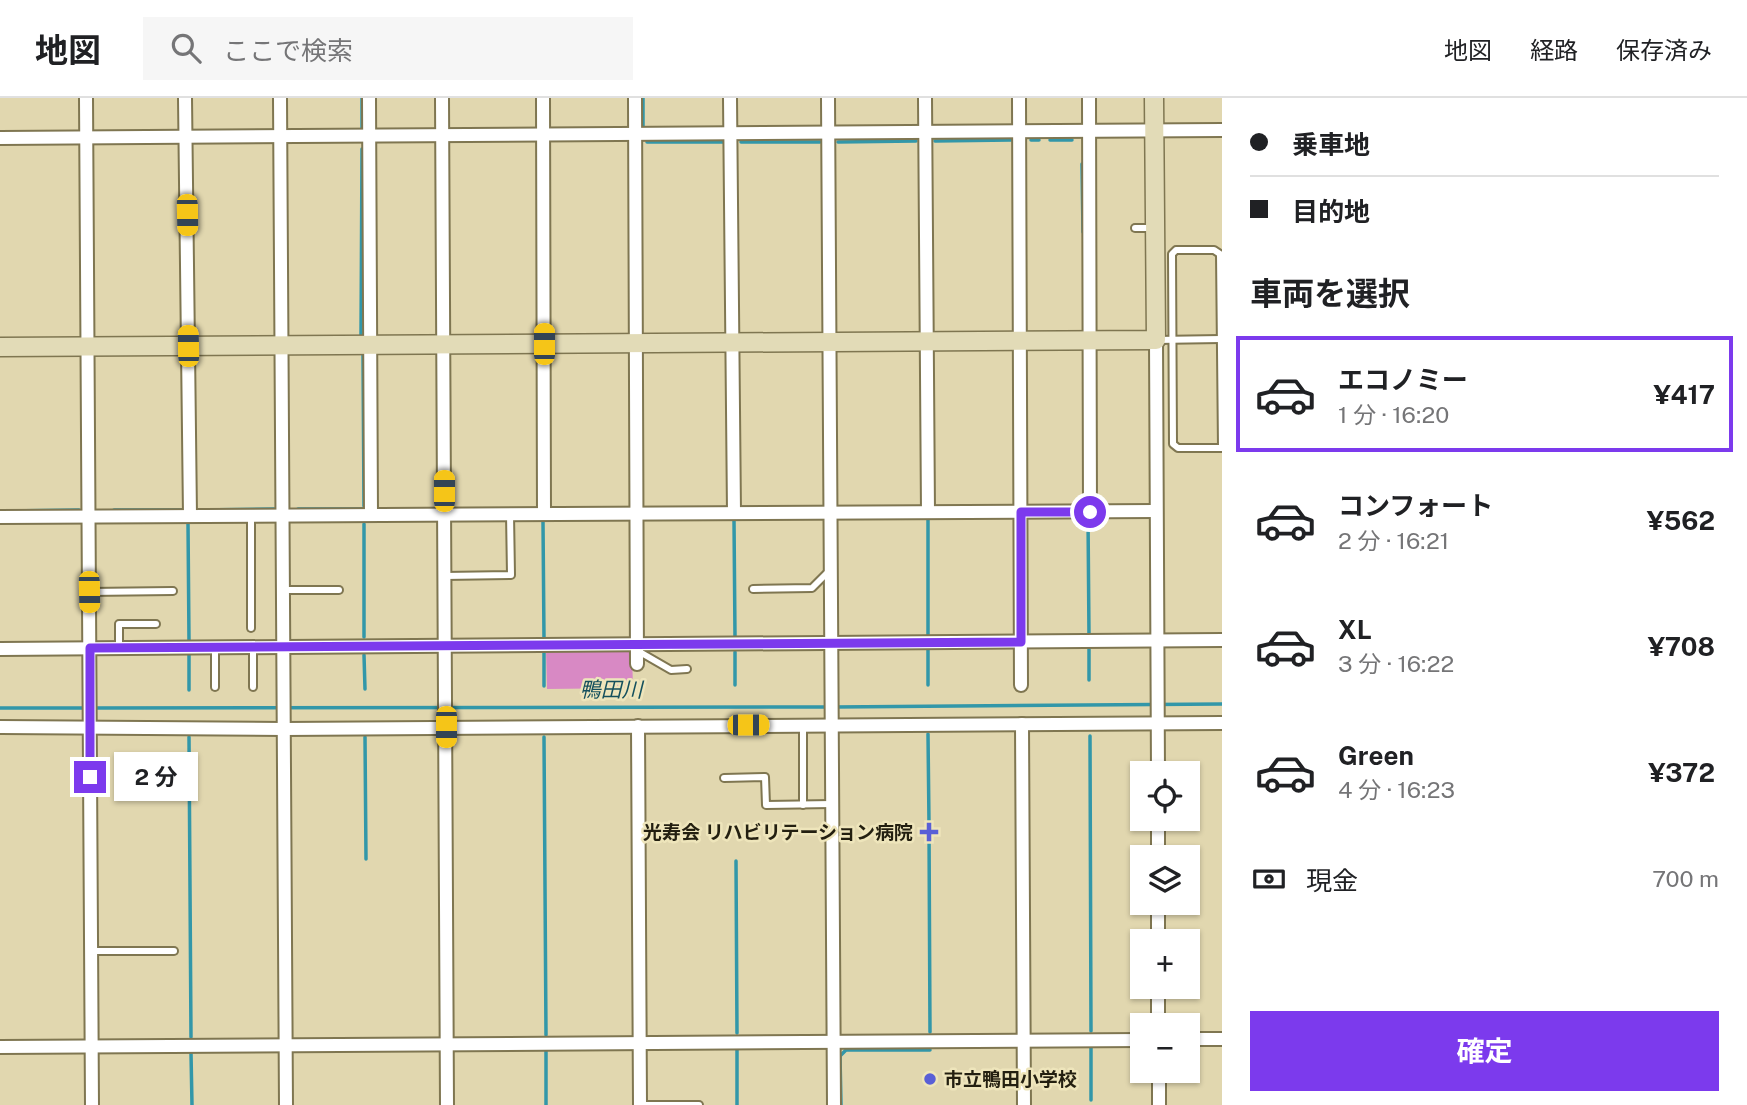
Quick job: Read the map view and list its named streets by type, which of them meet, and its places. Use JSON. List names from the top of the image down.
{
  "water": ["鴨田川"],
  "places": {
    "health": ["光寿会 リハビリテーション病院"],
    "other": ["市立鴨田小学校"]
  },
  "page": {
    "header": "地図",
    "search": "ここで検索",
    "nav": ["地図", "経路", "保存済み"],
    "banner": ["乗車地", "目的地"],
    "heading": "車両を選択",
    "list": [
      {
        "name": "エコノミー",
        "note": "1 分 · 16:20",
        "value": "¥417"
      },
      {
        "name": "コンフォート",
        "note": "2 分 · 16:21",
        "value": "¥562"
      },
      {
        "name": "XL",
        "note": "3 分 · 16:22",
        "value": "¥708"
      },
      {
        "name": "Green",
        "note": "4 分 · 16:23",
        "value": "¥372"
      }
    ],
    "bubble": "2 分",
    "map_buttons": ["+", "−"],
    "pay": ["現金", "700 m"],
    "buttons": "確定"
  }
}
